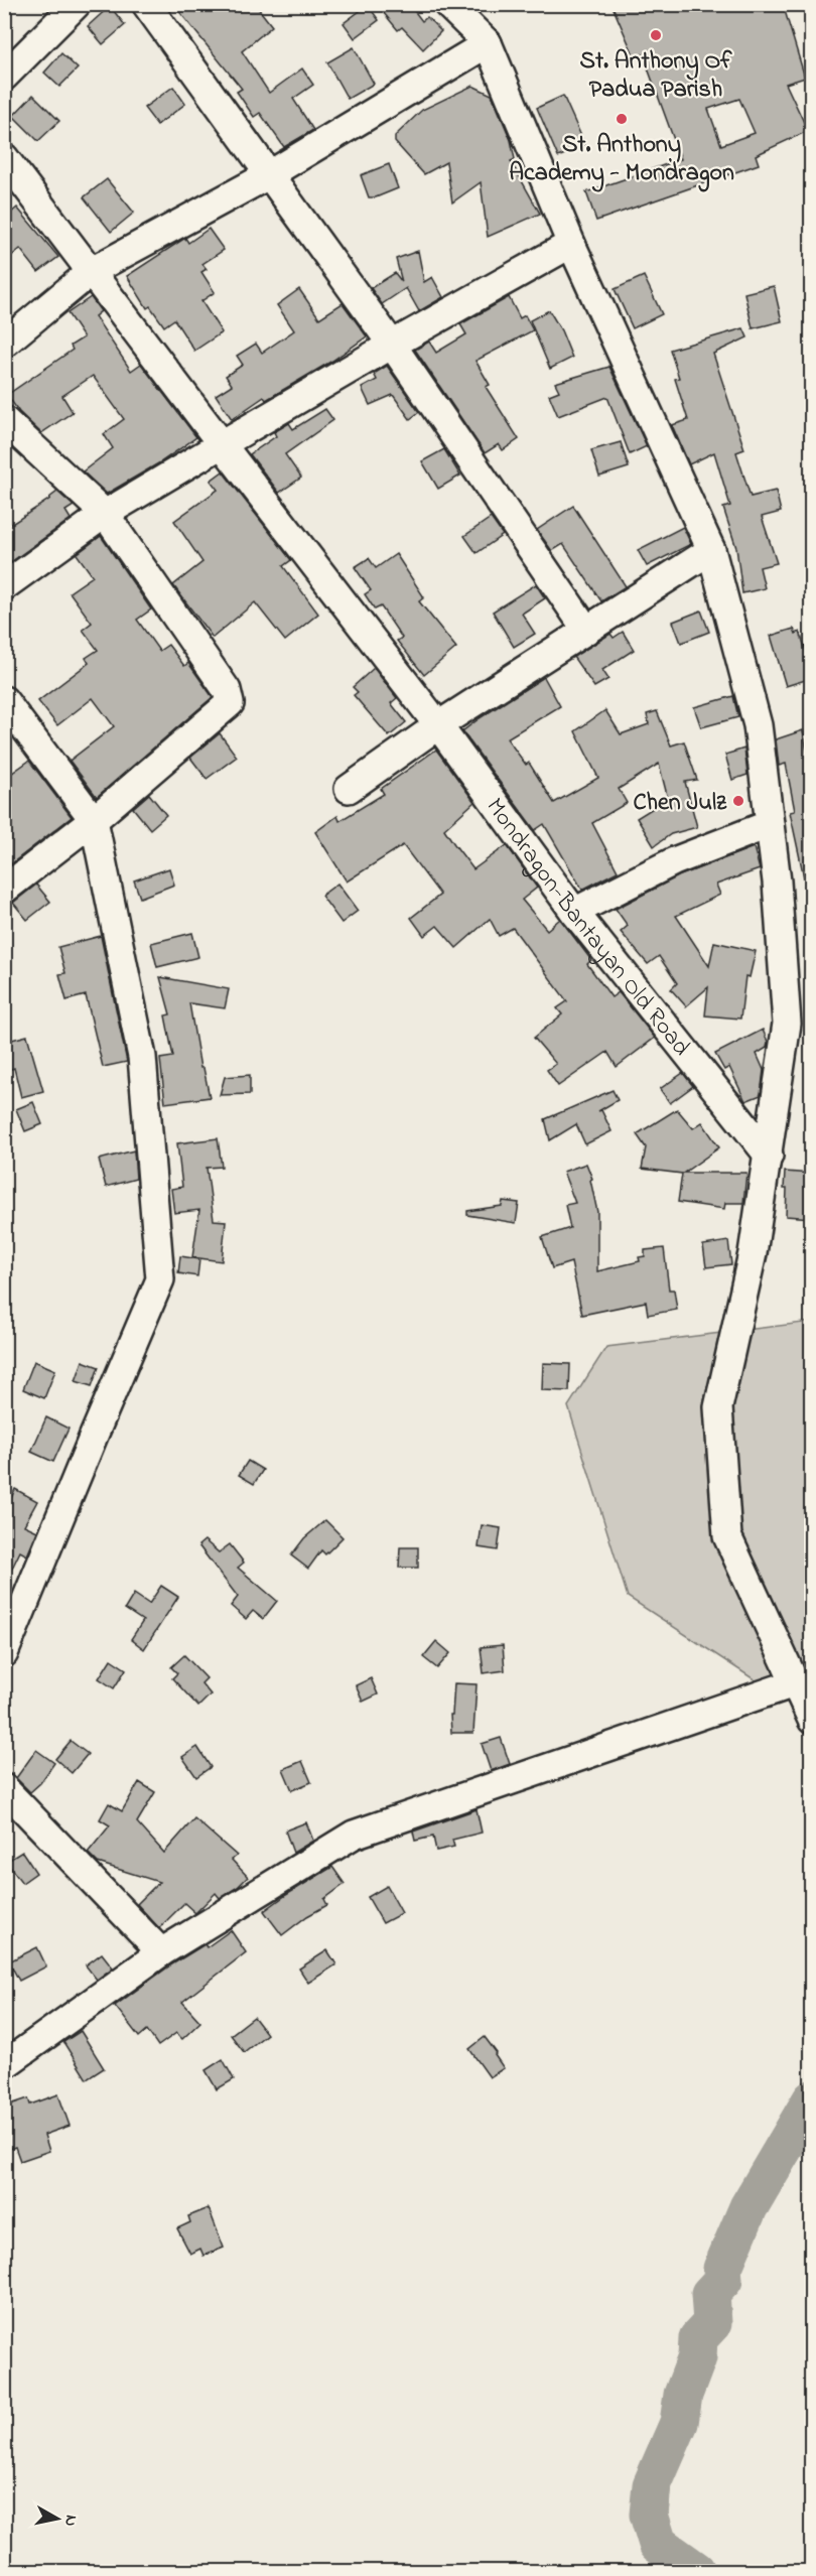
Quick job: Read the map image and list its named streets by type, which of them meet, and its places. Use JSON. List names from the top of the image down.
{
  "streets": {
    "street": ["Mondragon-Bantayan Old Road"]
  },
  "places": ["St. Anthony Of Padua Parish", "St. Anthony Academy - Mondragon", "Chen Julz"],
  "north": "right"
}
